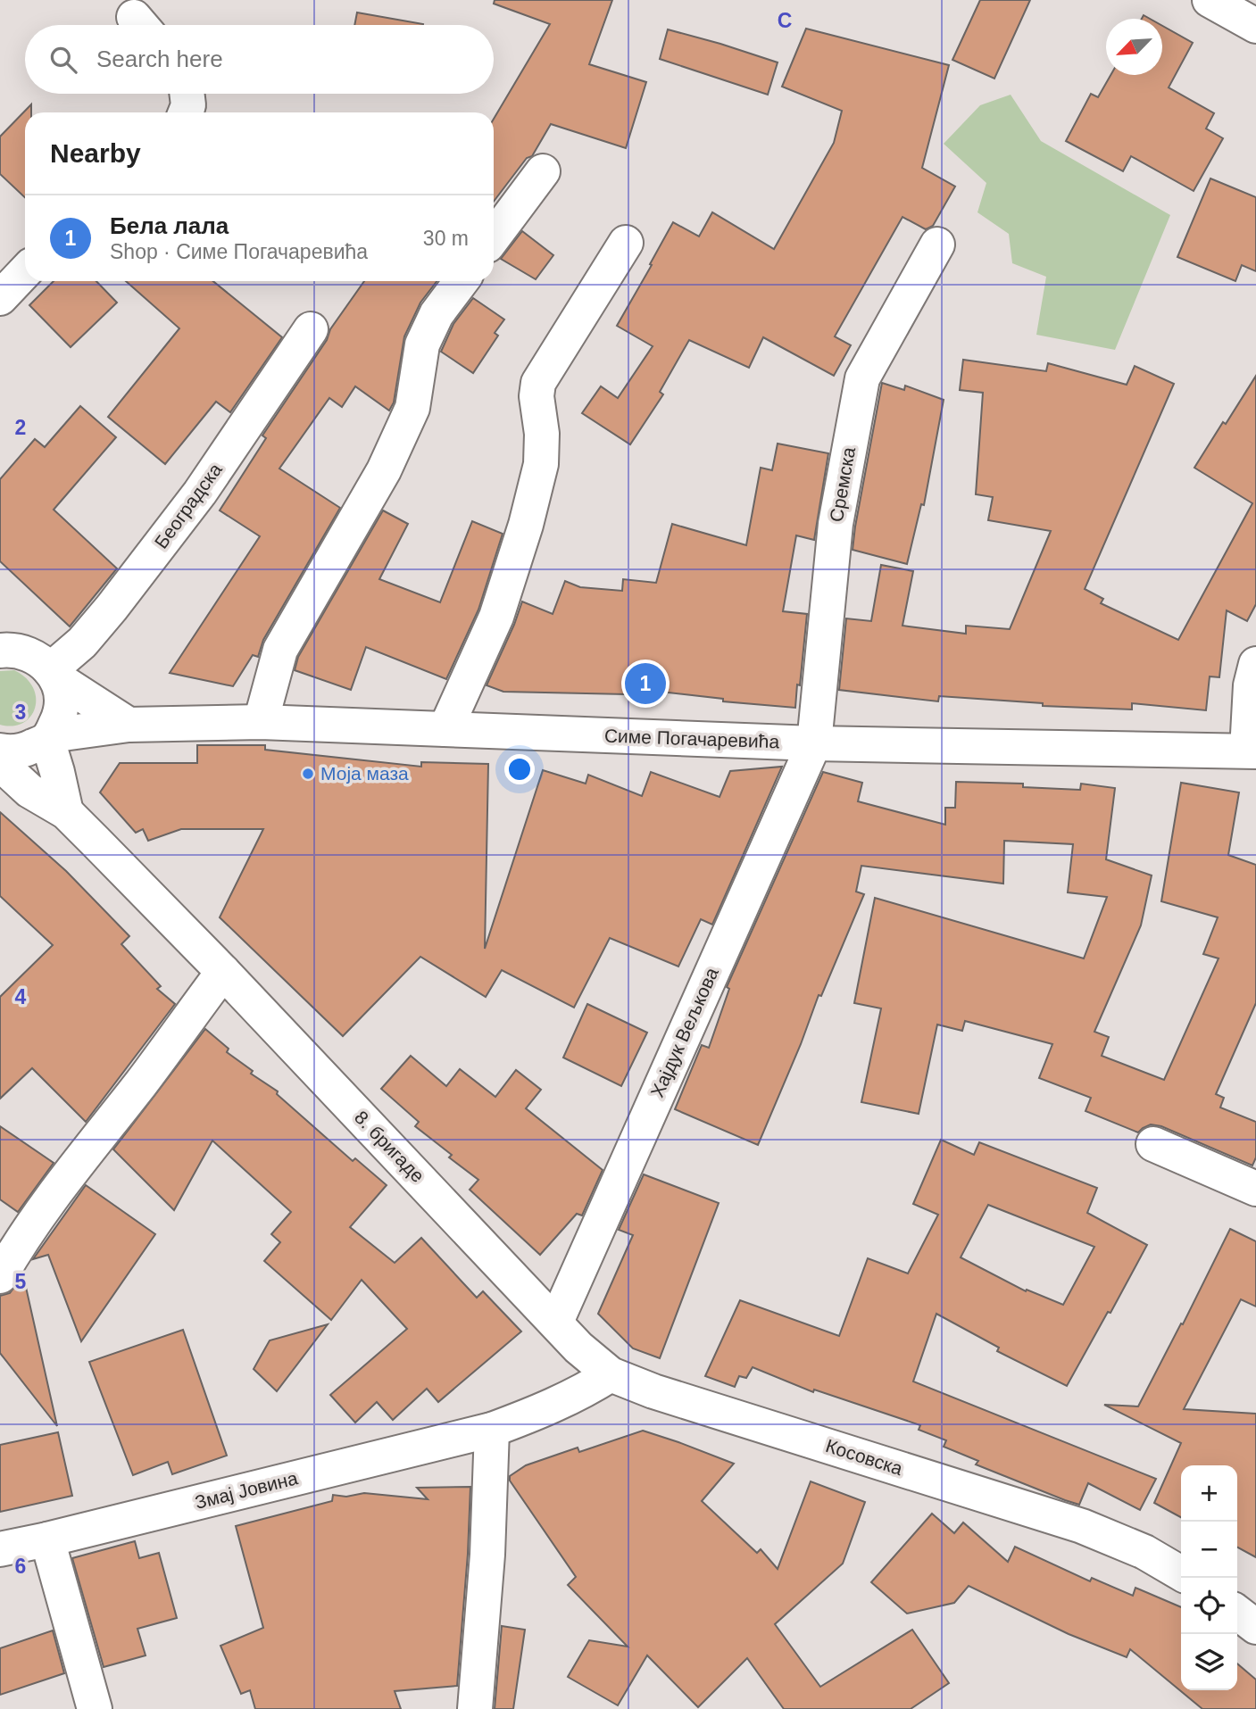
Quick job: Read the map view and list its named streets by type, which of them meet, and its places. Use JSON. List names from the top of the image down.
{
  "streets": {
    "street": [
      "Сремска",
      "Београдска",
      "Симе Погачаревића",
      "Хајдук Вељкова",
      "8. бригаде",
      "Косовска",
      "Змај Јовина"
    ]
  },
  "crossings": [
    ["Сремска", "Симе Погачаревића"],
    ["Сремска", "Хајдук Вељкова"],
    ["Симе Погачаревића", "Хајдук Вељкова"],
    ["Хајдук Вељкова", "8. бригаде"],
    ["Хајдук Вељкова", "Косовска"],
    ["8. бригаде", "Косовска"],
    ["Косовска", "Змај Јовина"]
  ],
  "places": ["Моја маза"],
  "north": "bottom left",
  "page": {
    "search": "Search here",
    "heading": "Nearby",
    "list": [
      {
        "mark": "1",
        "name": "Бела лала",
        "note": "Shop · Симе Погачаревића",
        "value": "30 m"
      }
    ],
    "pins": "1",
    "map_buttons": ["+", "−"]
  },
  "grid": {
    "columns": ["C"],
    "rows": [
      "2",
      "3",
      "4",
      "5",
      "6"
    ]
  }
}
